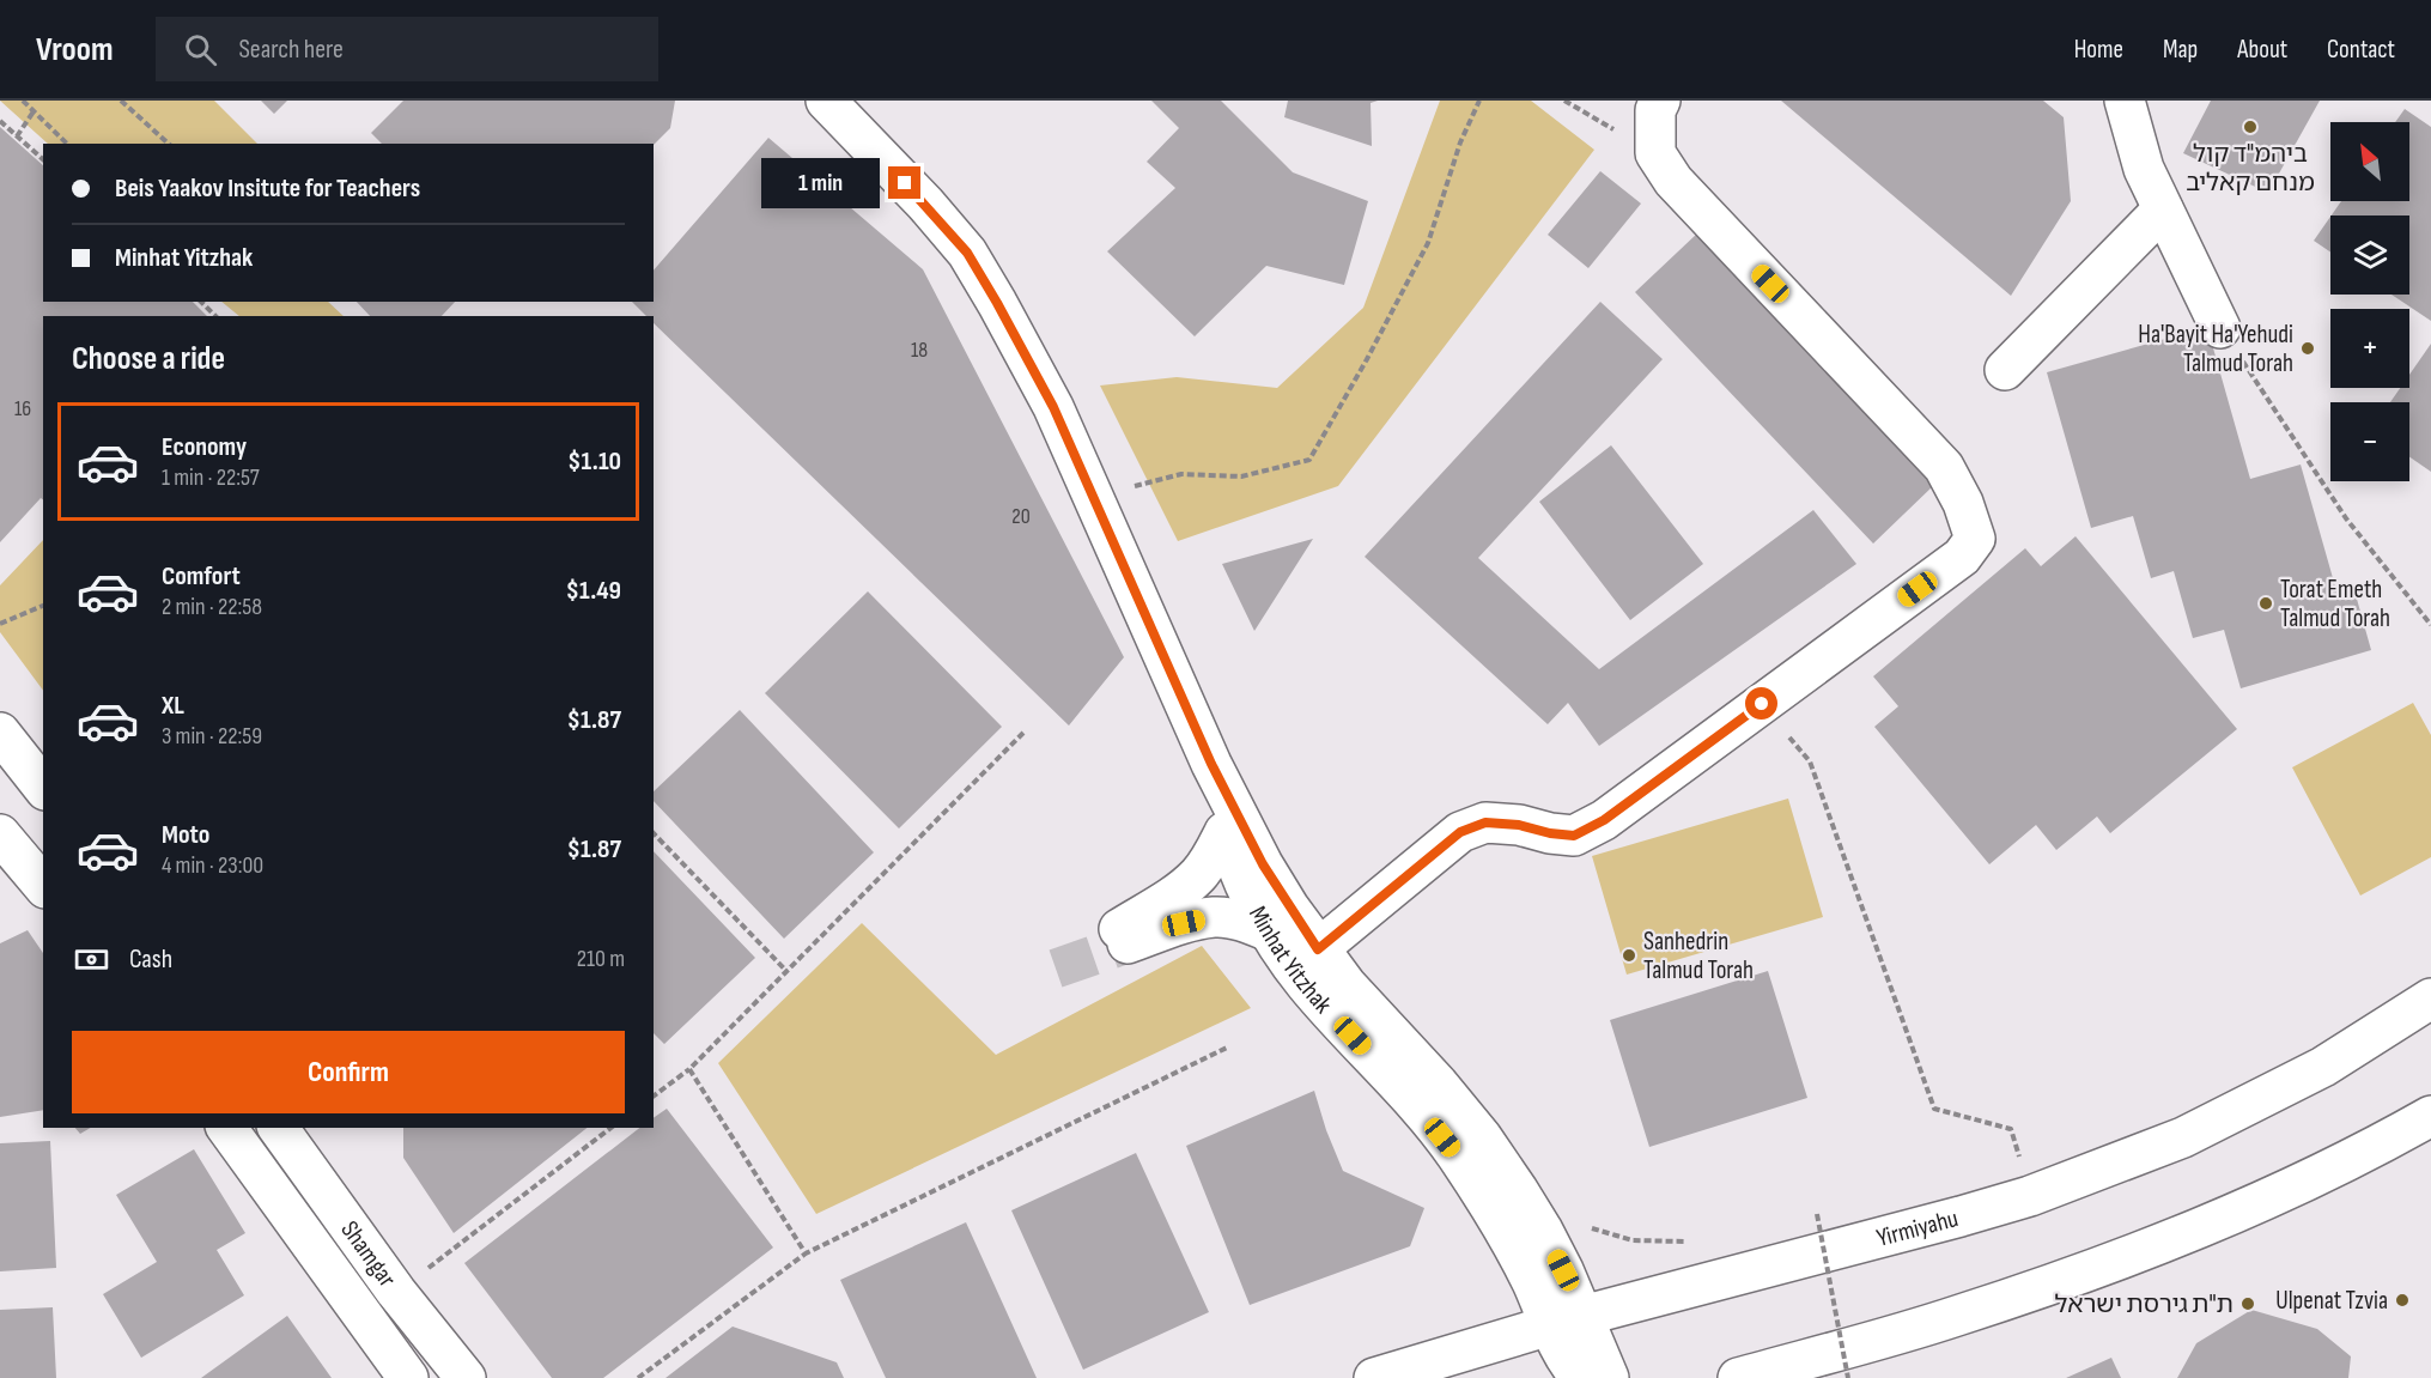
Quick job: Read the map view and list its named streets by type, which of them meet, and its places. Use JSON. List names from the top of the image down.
{
  "streets": {
    "street": ["Minhat Yitzhak", "Yirmiyahu", "Shamgar"]
  },
  "crossings": [
    ["Minhat Yitzhak", "Yirmiyahu"]
  ],
  "places": [
    "ביהמ\"ד קול מנחם קאליב",
    "Ha'Bayit Ha'Yehudi Talmud Torah",
    "Torat Emeth Talmud Torah",
    "Sanhedrin Talmud Torah",
    "Ulpenat Tzvia",
    "ת\"ת גירסת ישראל"
  ],
  "house_numbers": ["18", "16", "20"],
  "north": "top left",
  "page": {
    "header": "Vroom",
    "search": "Search here",
    "nav": [
      "Home",
      "Map",
      "About",
      "Contact"
    ],
    "map_buttons": ["+", "−"],
    "banner": ["Beis Yaakov Insitute for Teachers", "Minhat Yitzhak"],
    "bubble": "1 min",
    "heading": "Choose a ride",
    "list": [
      {
        "name": "Economy",
        "note": "1 min · 22:57",
        "value": "$1.10"
      },
      {
        "name": "Comfort",
        "note": "2 min · 22:58",
        "value": "$1.49"
      },
      {
        "name": "XL",
        "note": "3 min · 22:59",
        "value": "$1.87"
      },
      {
        "name": "Moto",
        "note": "4 min · 23:00",
        "value": "$1.87"
      }
    ],
    "pay": ["Cash", "210 m"],
    "buttons": "Confirm"
  }
}
